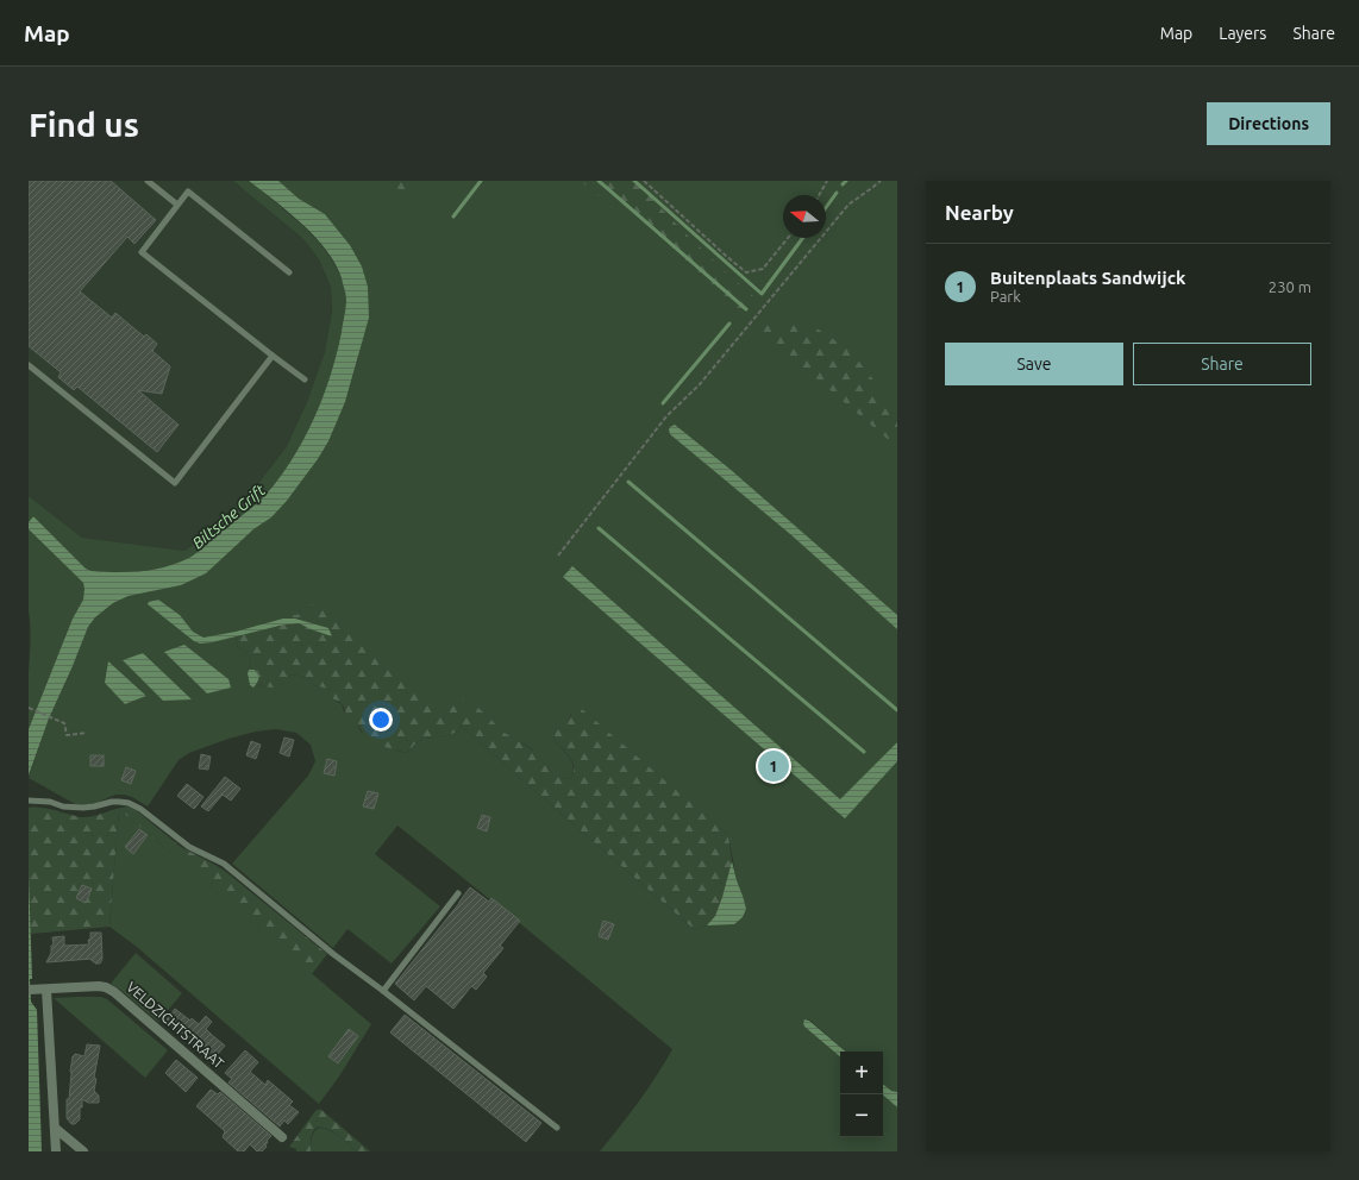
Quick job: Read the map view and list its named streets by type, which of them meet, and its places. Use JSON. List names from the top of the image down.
{
  "streets": {
    "street": ["VELDZICHTSTRAAT"]
  },
  "water": ["Biltsche Grift"],
  "north": "left",
  "page": {
    "header": "Map",
    "nav": ["Map", "Layers", "Share"],
    "buttons": [
      "Directions",
      ["Save", "Share"]
    ],
    "title": "Find us",
    "heading": "Nearby",
    "list": [
      {
        "mark": "1",
        "name": "Buitenplaats Sandwijck",
        "note": "Park",
        "value": "230 m"
      }
    ],
    "pins": "1",
    "map_buttons": ["+", "−"]
  }
}
